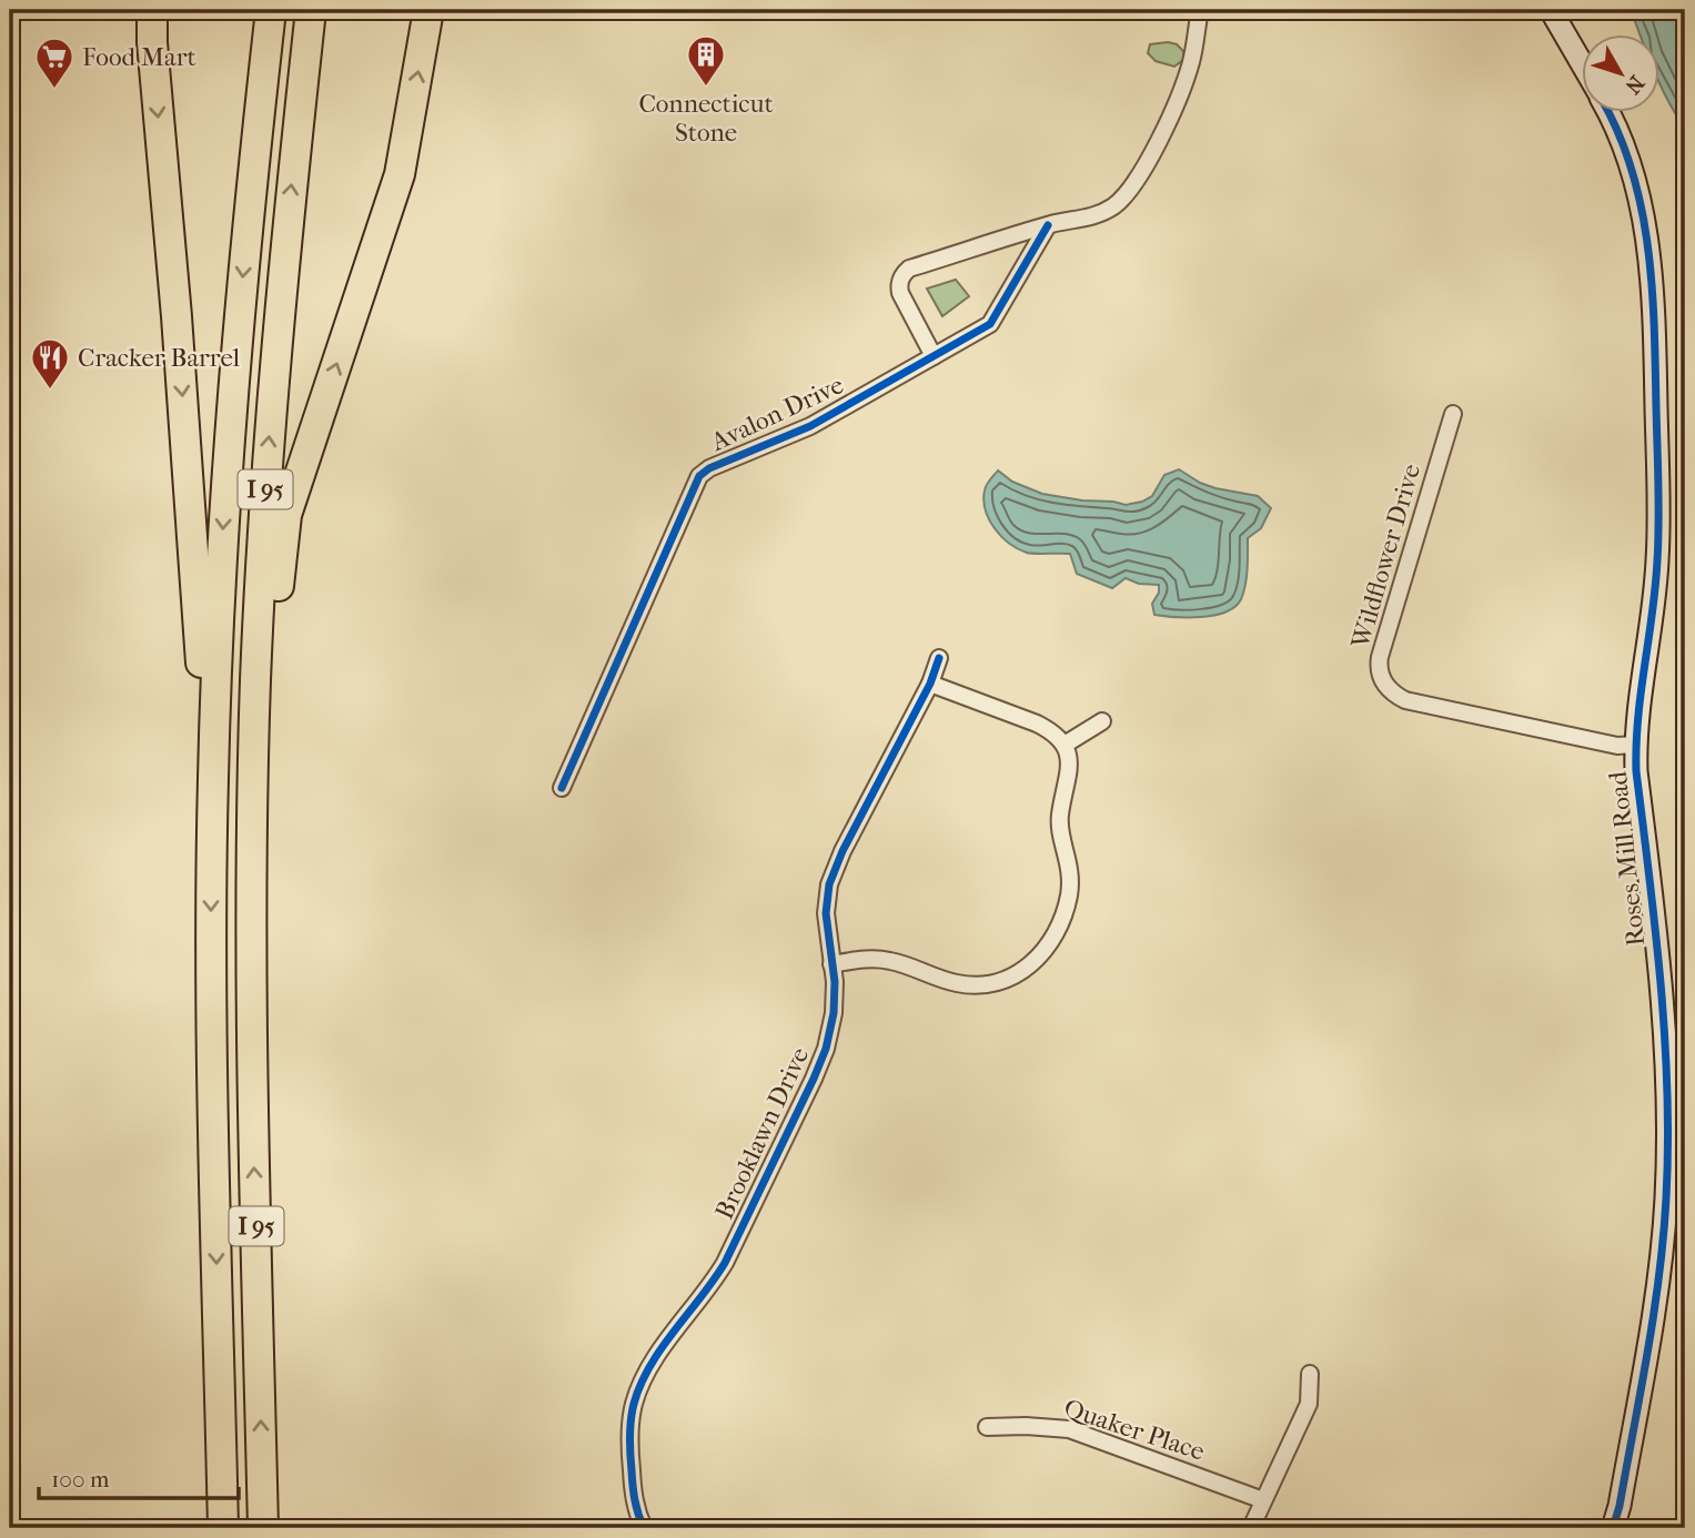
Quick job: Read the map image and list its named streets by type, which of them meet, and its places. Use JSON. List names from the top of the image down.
{
  "streets": {
    "highway": ["I 95"],
    "street": [
      "Avalon Drive",
      "Wildflower Drive",
      "Roses Mill Road",
      "Brooklawn Drive",
      "Quaker Place"
    ]
  },
  "crossings": [
    ["Wildflower Drive", "Roses Mill Road"]
  ],
  "places": {
    "building": ["Connecticut Stone"],
    "supermarket": ["Food Mart"],
    "restaurant": ["Cracker Barrel"]
  },
  "scale_bar": "100 m",
  "north": "bottom right"
}
